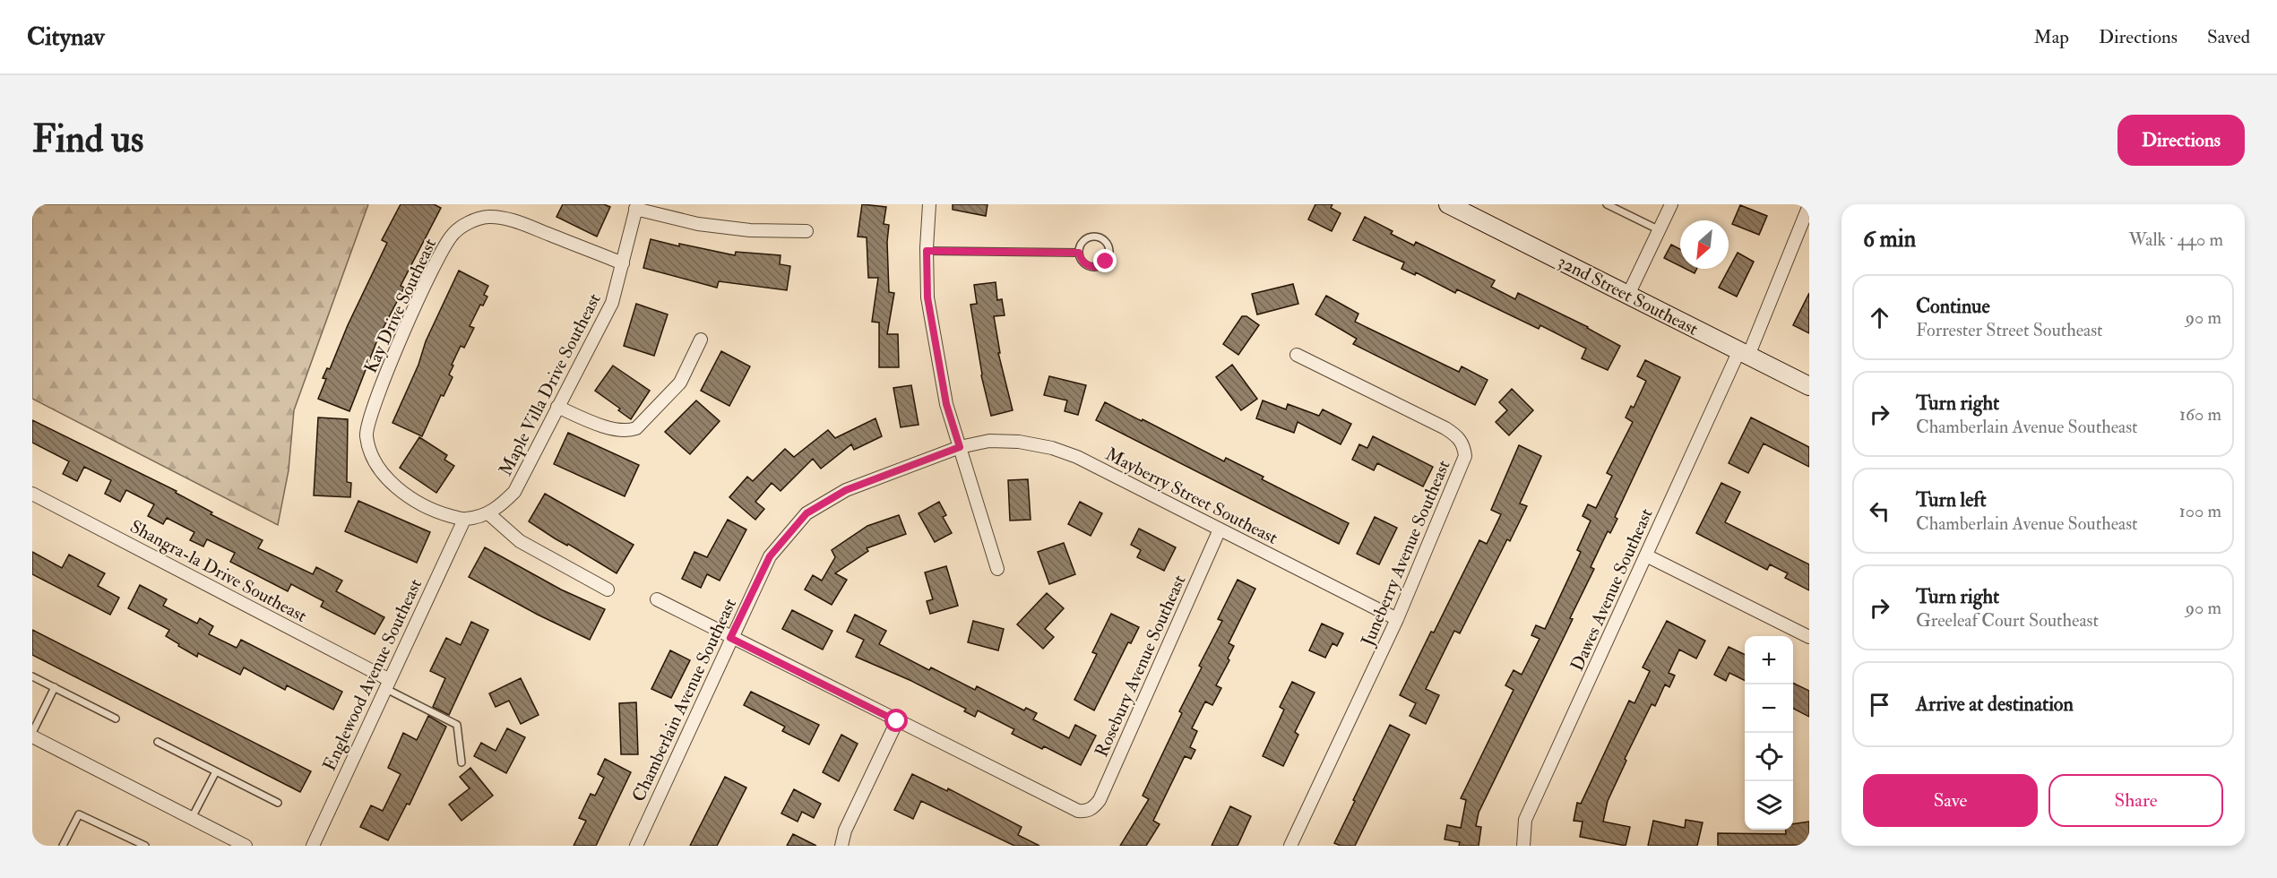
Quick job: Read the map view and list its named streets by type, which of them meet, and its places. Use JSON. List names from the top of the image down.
{
  "streets": {
    "street": [
      "32nd Street Southeast",
      "Kay Drive Southeast",
      "Maple Villa Drive Southeast",
      "Mayberry Street Southeast",
      "Juneberry Avenue Southeast",
      "Shangra-la Drive Southeast",
      "Dawes Avenue Southeast",
      "Rosebury Avenue Southeast",
      "Englewood Avenue Southeast",
      "Chamberlain Avenue Southeast"
    ]
  },
  "crossings": [
    ["32nd Street Southeast", "Dawes Avenue Southeast"],
    ["Kay Drive Southeast", "Maple Villa Drive Southeast"],
    ["Kay Drive Southeast", "Englewood Avenue Southeast"],
    ["Maple Villa Drive Southeast", "Englewood Avenue Southeast"],
    ["Mayberry Street Southeast", "Juneberry Avenue Southeast"],
    ["Mayberry Street Southeast", "Rosebury Avenue Southeast"],
    ["Mayberry Street Southeast", "Chamberlain Avenue Southeast"],
    ["Shangra-la Drive Southeast", "Englewood Avenue Southeast"]
  ],
  "north": "bottom left",
  "page": {
    "header": "Citynav",
    "nav": ["Map", "Directions", "Saved"],
    "buttons": [
      "Directions",
      ["Save", "Share"]
    ],
    "title": "Find us",
    "heading": ["6 min", "Walk · 440 m"],
    "list": [
      ["Continue", "Forrester Street Southeast", "90 m"],
      ["Turn right", "Chamberlain Avenue Southeast", "160 m"],
      ["Turn left", "Chamberlain Avenue Southeast", "100 m"],
      ["Turn right", "Greeleaf Court Southeast", "90 m"],
      "Arrive at destination"
    ],
    "map_buttons": ["+", "−"]
  }
}
